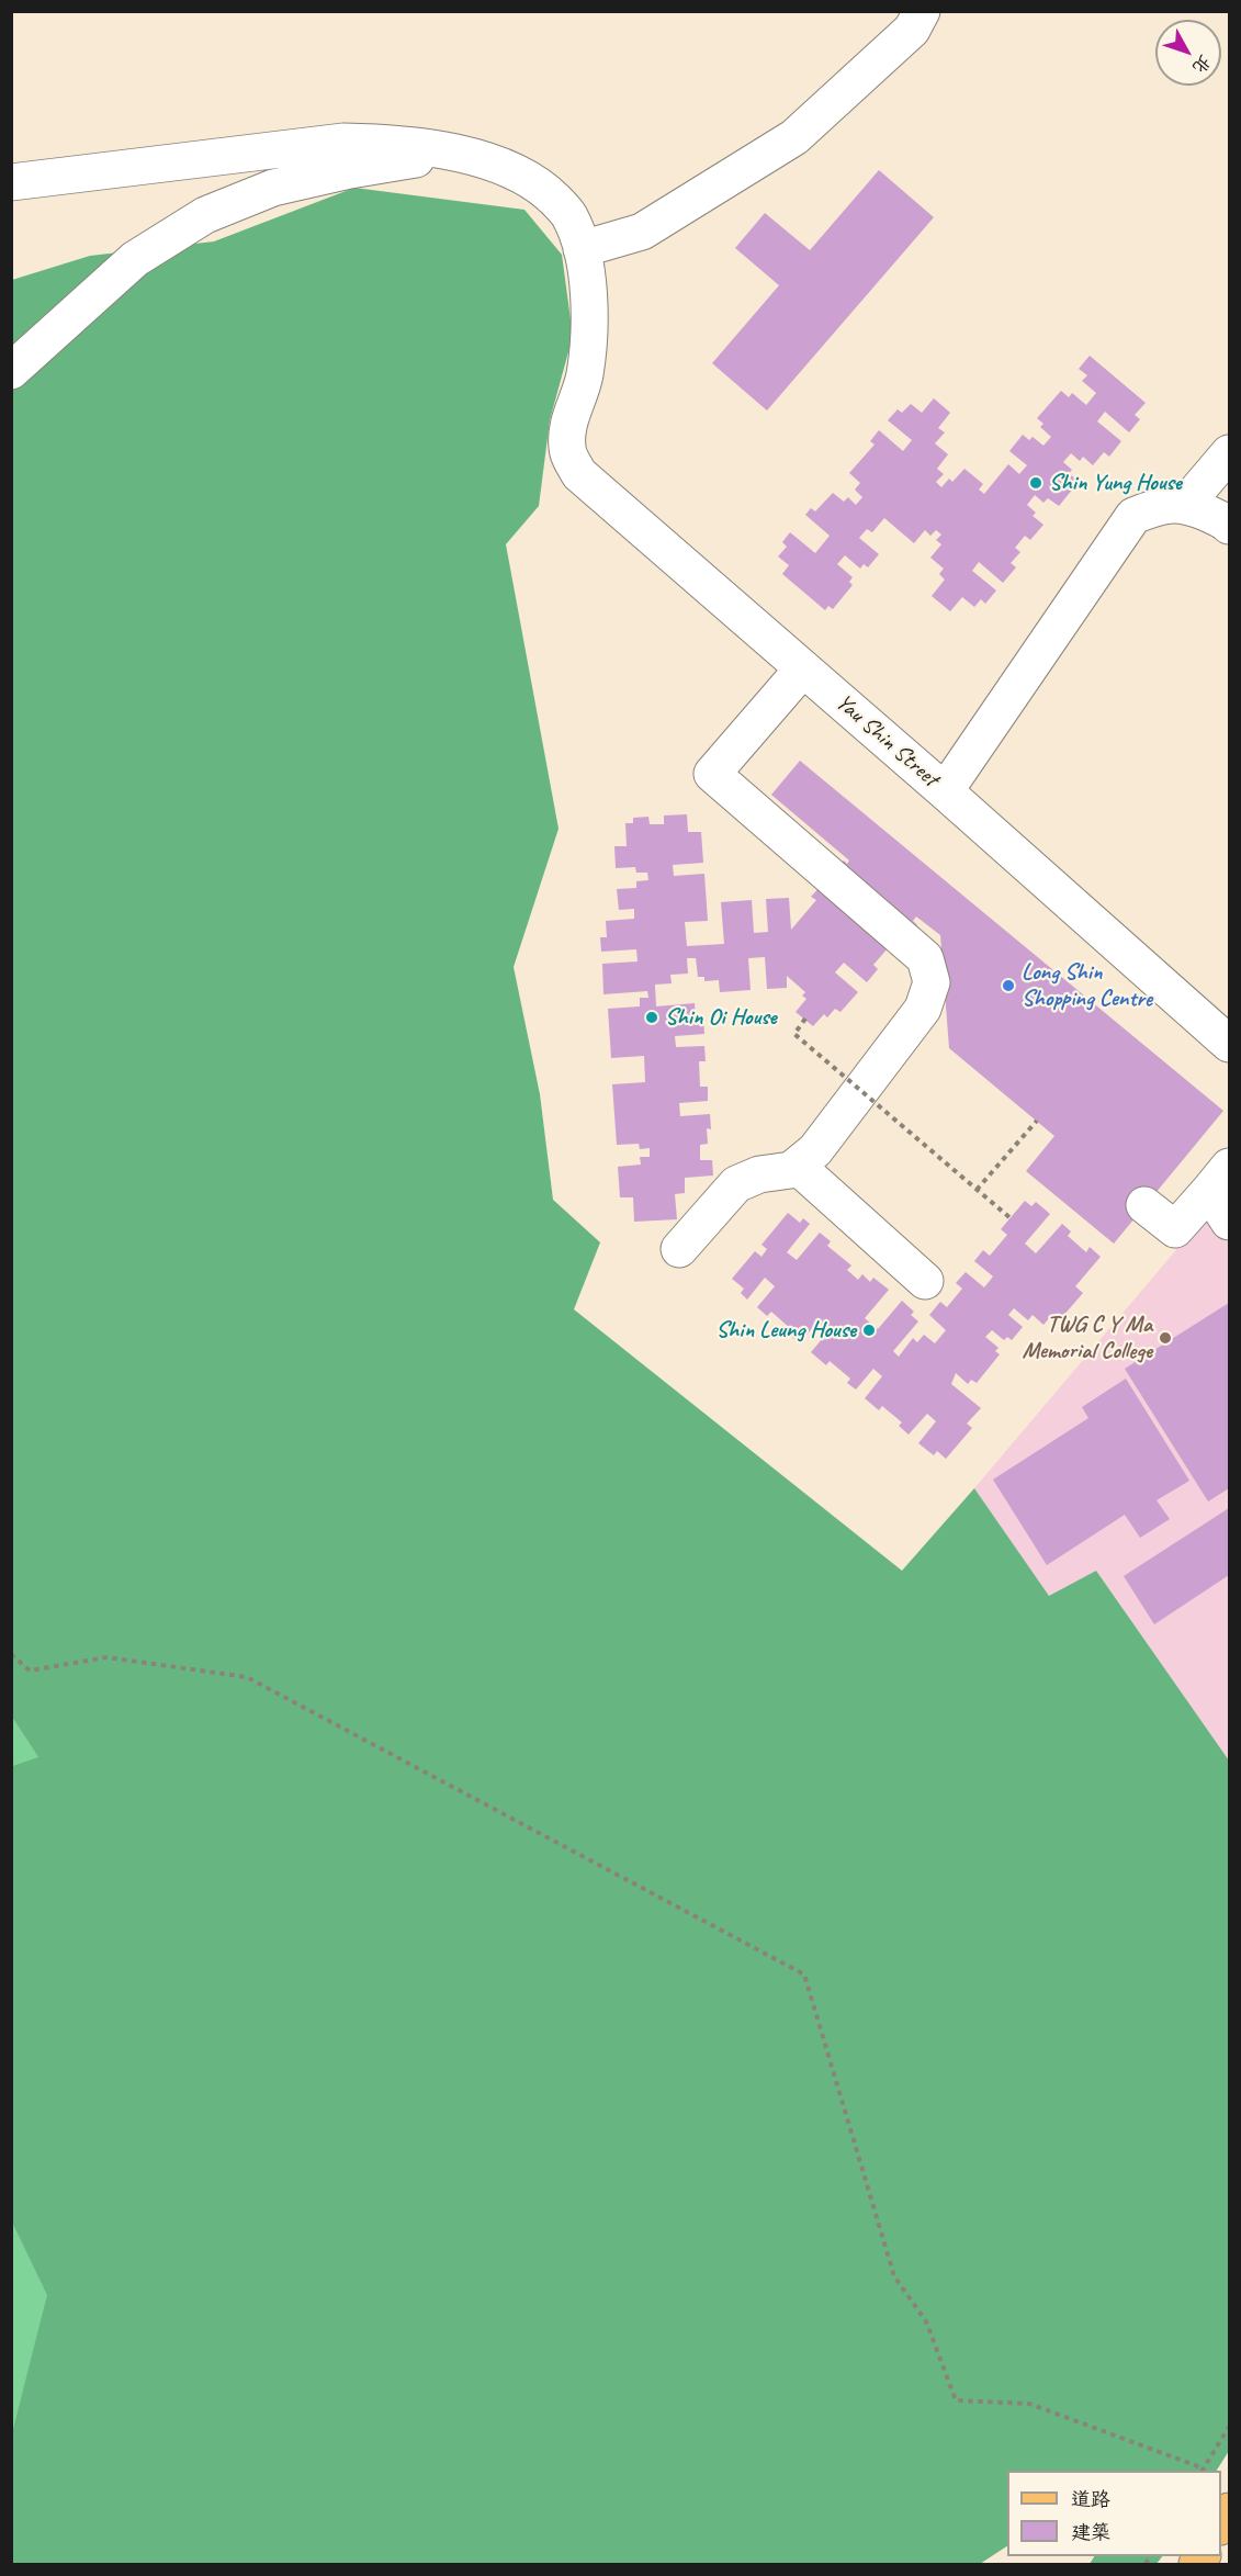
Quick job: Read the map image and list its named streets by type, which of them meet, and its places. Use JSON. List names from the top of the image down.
{
  "streets": {
    "street": ["Yau Shin Street"]
  },
  "places": [
    "Shin Yung House",
    "Long Shin Shopping Centre",
    "Shin Oi House",
    "Shin Leung House",
    "TWG C Y Ma Memorial College"
  ],
  "legend": ["道路", "建築"],
  "north": "bottom right"
}
